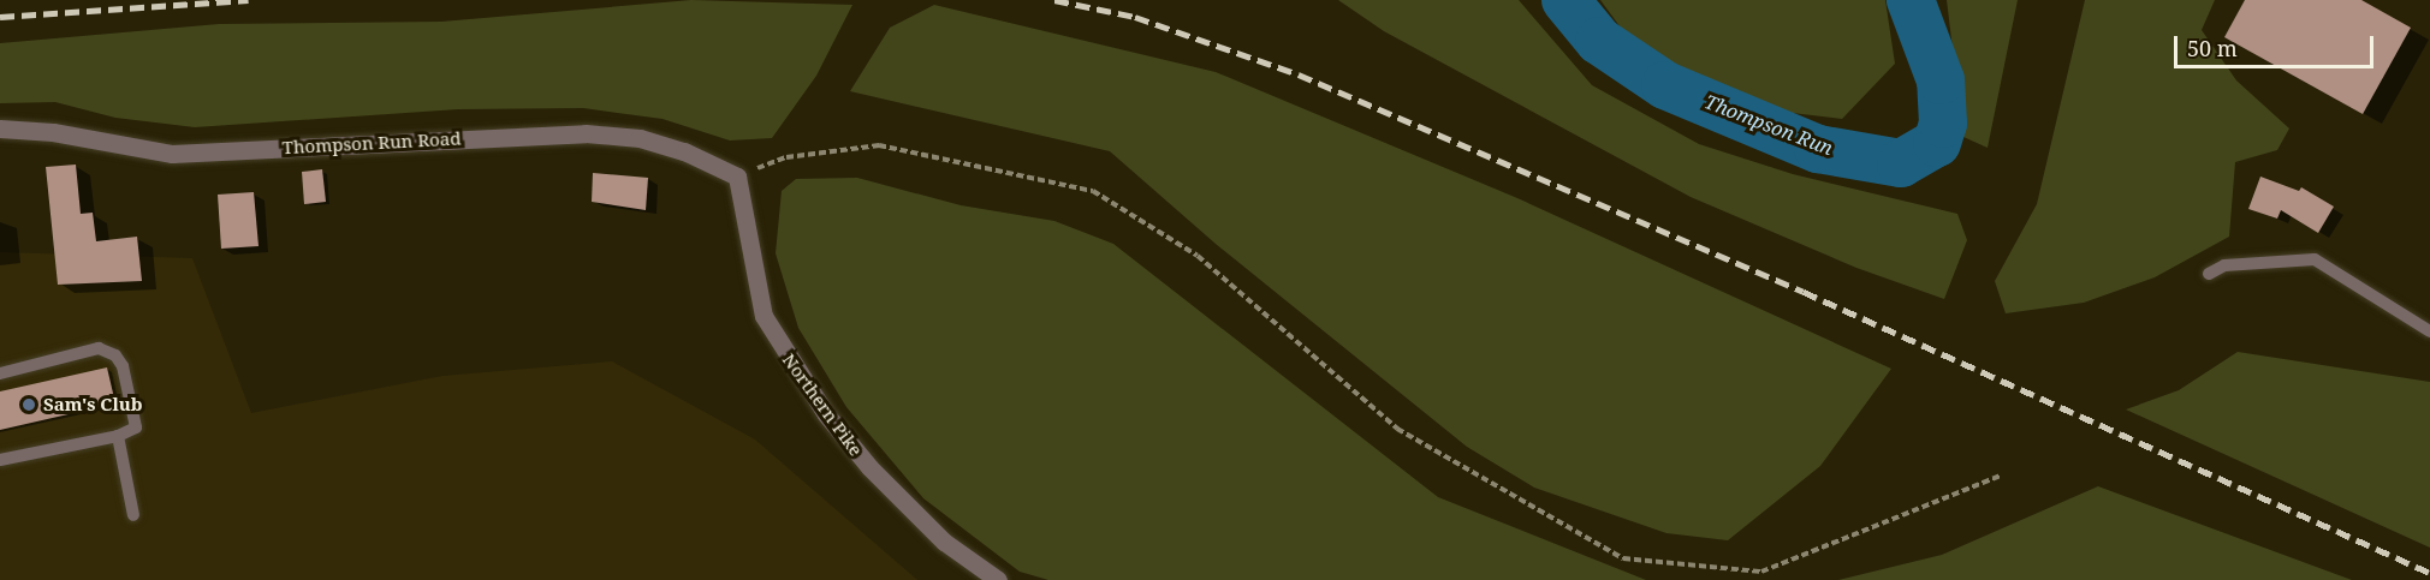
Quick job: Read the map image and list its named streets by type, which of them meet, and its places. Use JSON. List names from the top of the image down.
{
  "streets": {
    "street": ["Thompson Run Road", "Northern Pike"]
  },
  "crossings": [
    ["Thompson Run Road", "Northern Pike"]
  ],
  "water": ["Thompson Run"],
  "places": ["Sam's Club"],
  "scale_bar": "50 m"
}
